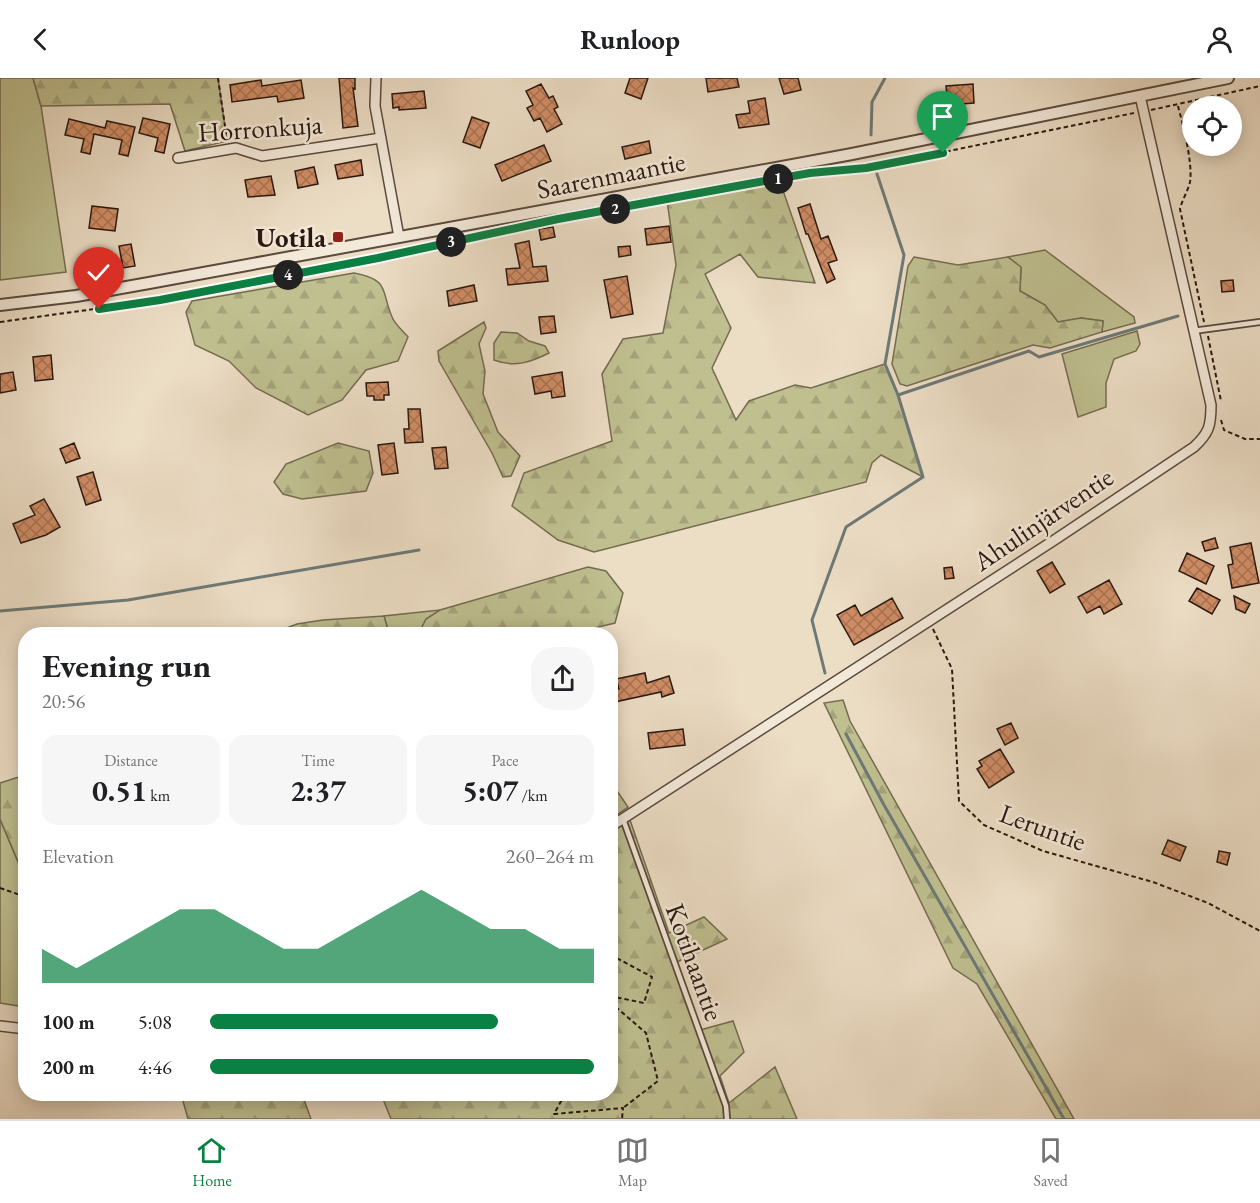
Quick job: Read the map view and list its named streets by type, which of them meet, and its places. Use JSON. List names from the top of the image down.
{
  "streets": {
    "street": ["Horronkuja", "Saarenmaantie", "Ahulinjärventie"],
    "lane": ["Kotihaantie"],
    "path": ["Leruntie"]
  },
  "crossings": [
    ["Ahulinjärventie", "Leruntie"],
    ["Ahulinjärventie", "Kotihaantie"]
  ],
  "places": {
    "transit": ["Uotila"]
  },
  "page": {
    "header": "Runloop",
    "pins": [
      "1",
      "2",
      "3",
      "4"
    ],
    "heading": ["Evening run", "20:56"],
    "stats": [
      ["Distance", "0.51 km"],
      ["Time", "2:37"],
      ["Pace", "5:07 /km"]
    ],
    "chart": ["Elevation", "260–264 m"],
    "list": [
      {
        "name": "100 m",
        "note": "5:08"
      },
      {
        "name": "200 m",
        "note": "4:46"
      }
    ],
    "tabs": ["Home", "Map", "Saved"]
  }
}
